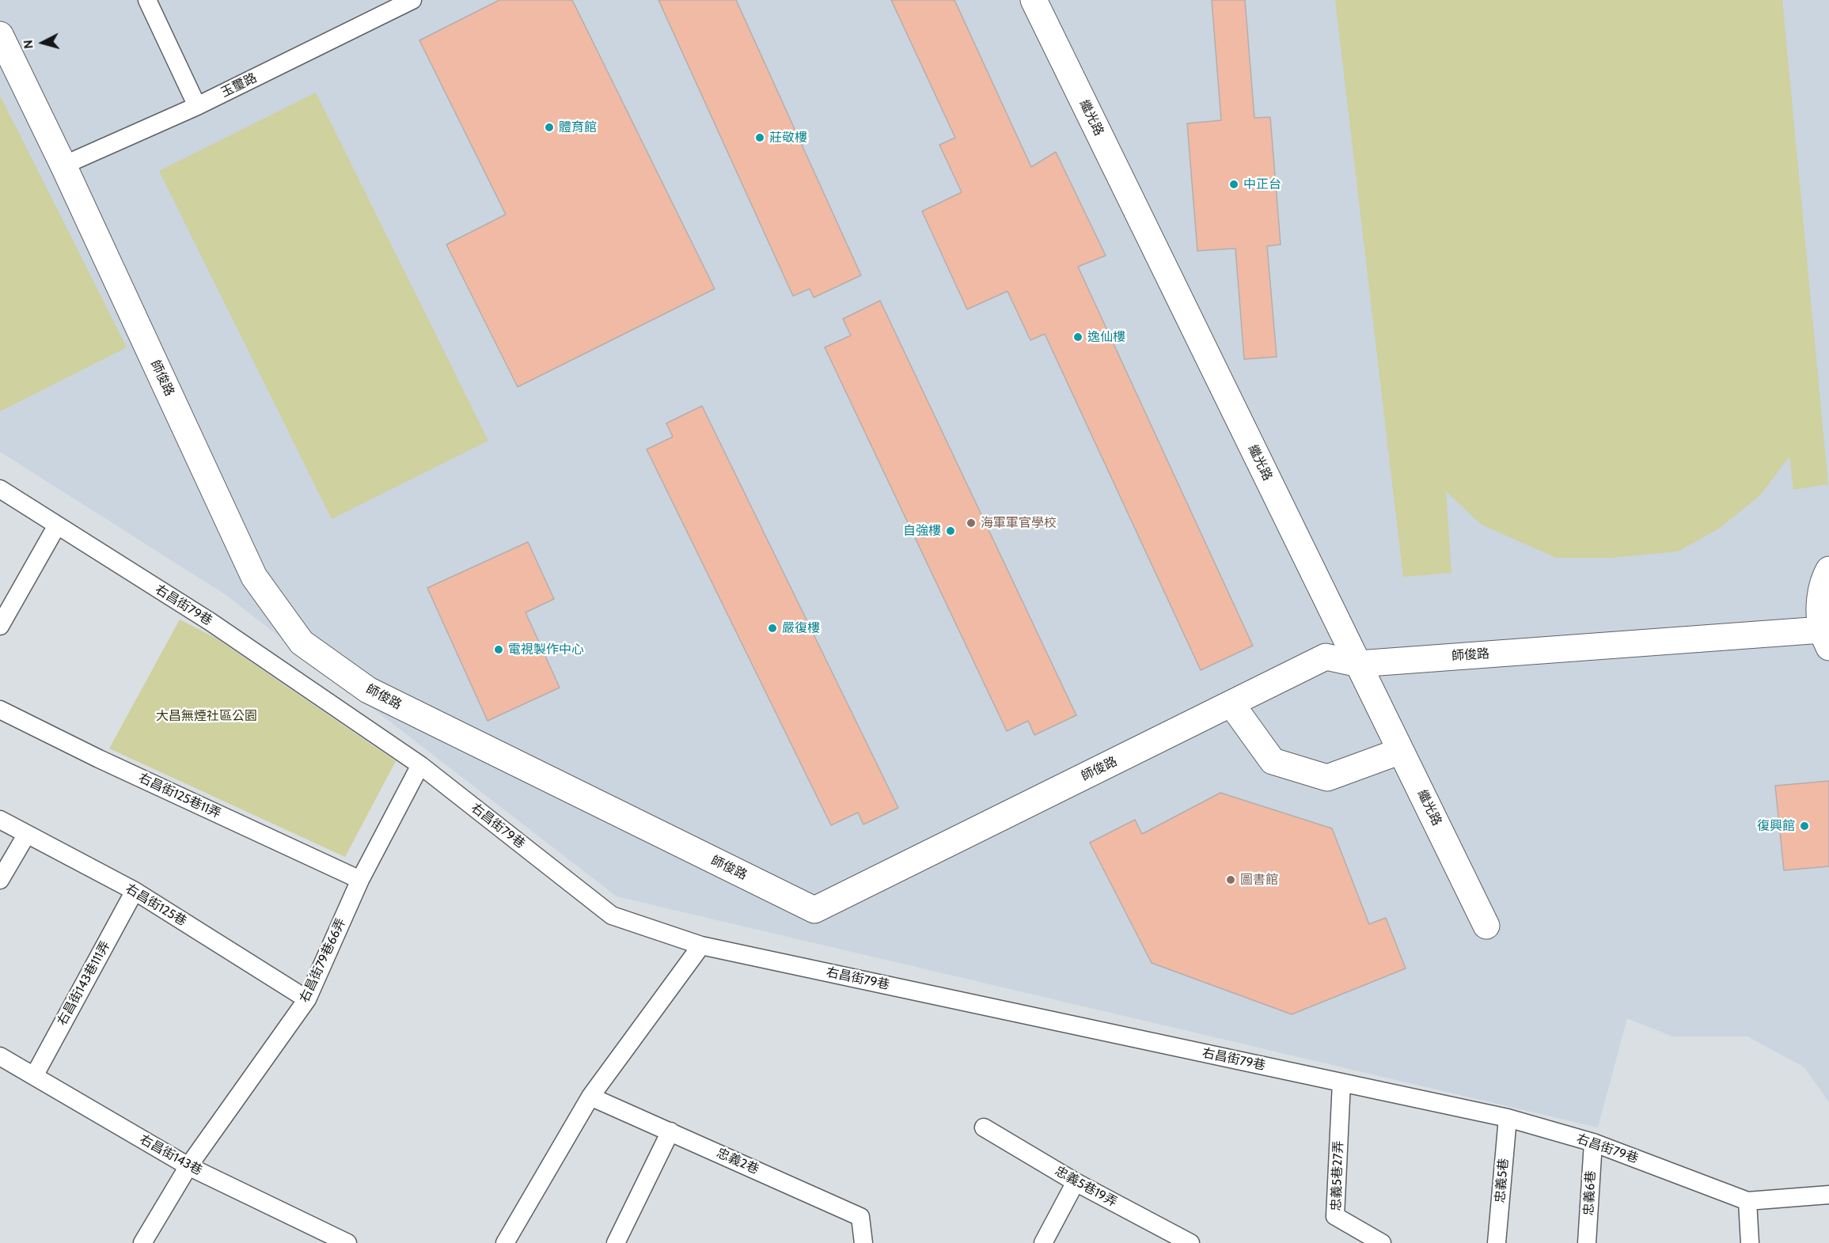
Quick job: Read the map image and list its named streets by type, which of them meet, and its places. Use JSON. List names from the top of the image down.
{
  "streets": {
    "street": ["繼光路", "師俊路"],
    "lane": [
      "玉璽路",
      "右昌街79巷",
      "右昌街125巷11弄",
      "右昌街125巷",
      "右昌街79巷66弄",
      "右昌街143巷111弄",
      "右昌街143巷",
      "忠義2巷",
      "忠義5巷27弄",
      "忠義5巷",
      "忠義5巷19弄",
      "忠義6巷"
    ]
  },
  "crossings": [
    ["玉璽路", "師俊路"],
    ["繼光路", "師俊路"],
    ["右昌街79巷", "右昌街79巷66弄"],
    ["右昌街79巷", "忠義5巷27弄"],
    ["右昌街79巷", "忠義5巷"],
    ["右昌街79巷", "忠義6巷"],
    ["右昌街125巷11弄", "右昌街79巷66弄"],
    ["右昌街125巷", "右昌街79巷66弄"],
    ["右昌街125巷", "右昌街143巷111弄"],
    ["右昌街79巷66弄", "右昌街143巷"],
    ["右昌街143巷111弄", "右昌街143巷"]
  ],
  "parks": ["大昌無煙社區公園"],
  "places": [
    "體育館",
    "莊敬樓",
    "中正台",
    "逸仙樓",
    "海軍軍官學校",
    "自強樓",
    "嚴復樓",
    "電視製作中心",
    "復興館",
    "圖書館"
  ],
  "north": "left"
}
